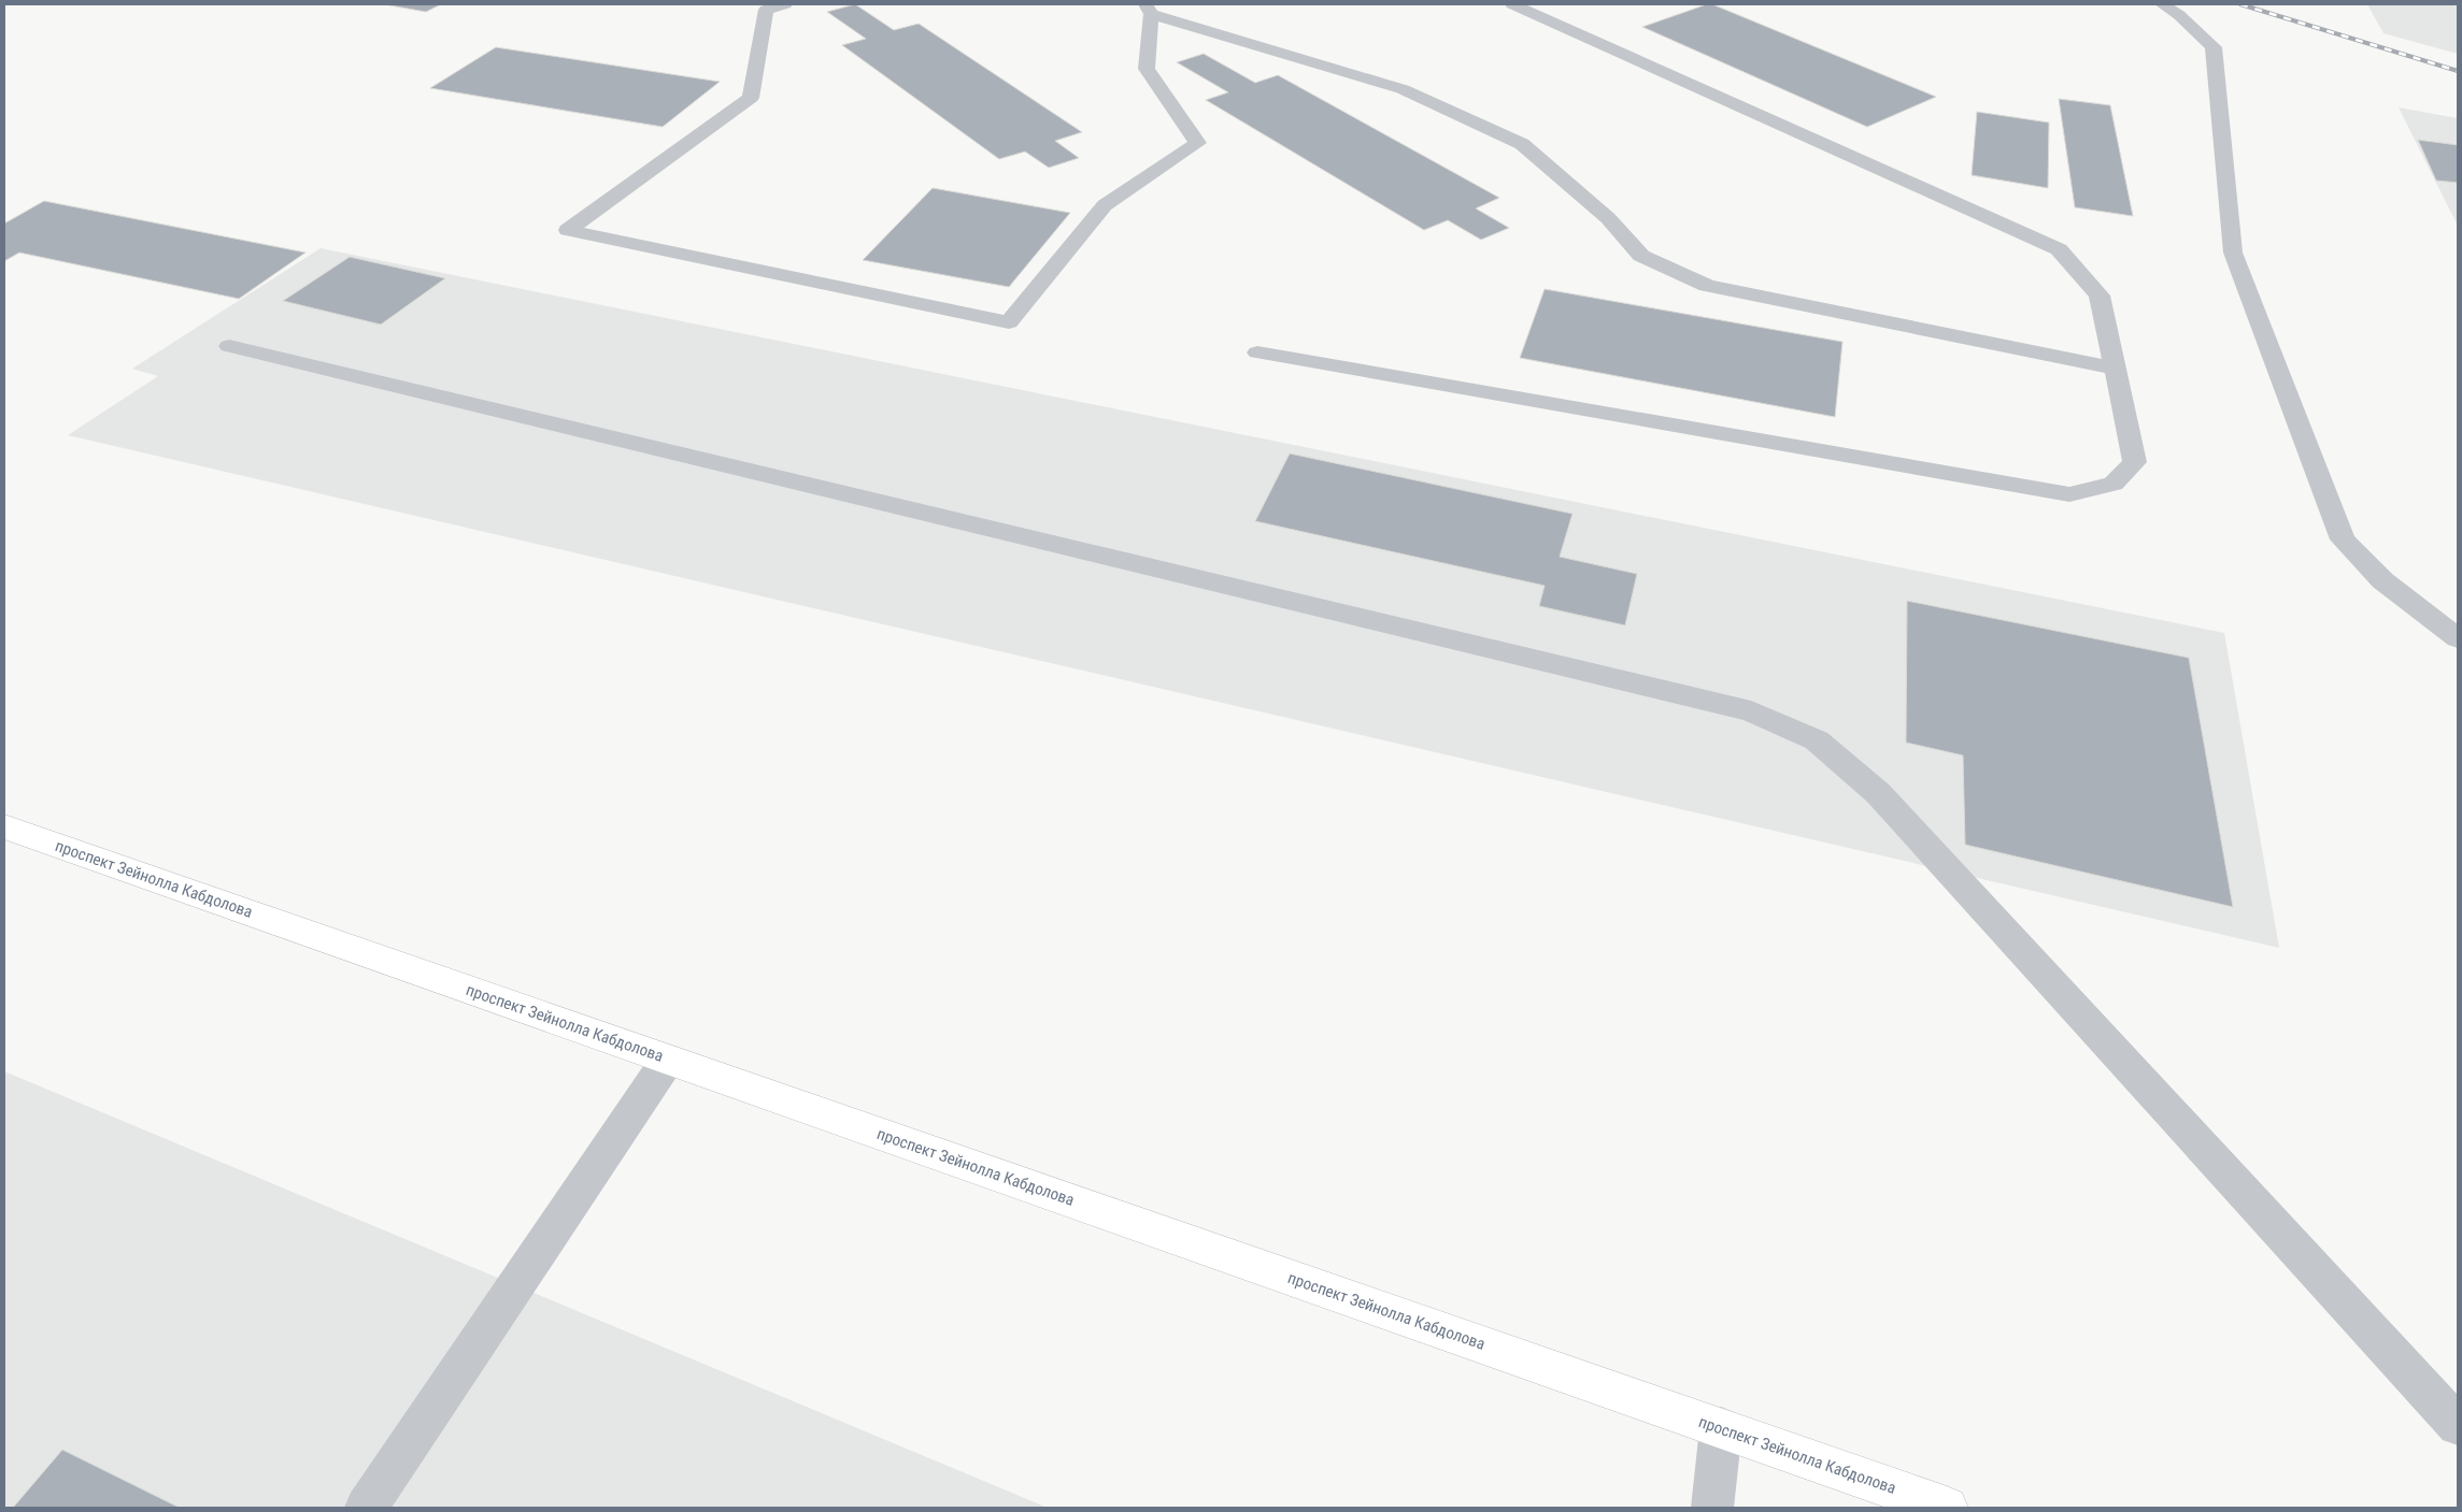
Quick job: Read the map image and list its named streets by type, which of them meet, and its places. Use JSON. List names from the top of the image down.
{
  "streets": {
    "main road": ["проспект Зейнолла Кабдолова"]
  }
}
